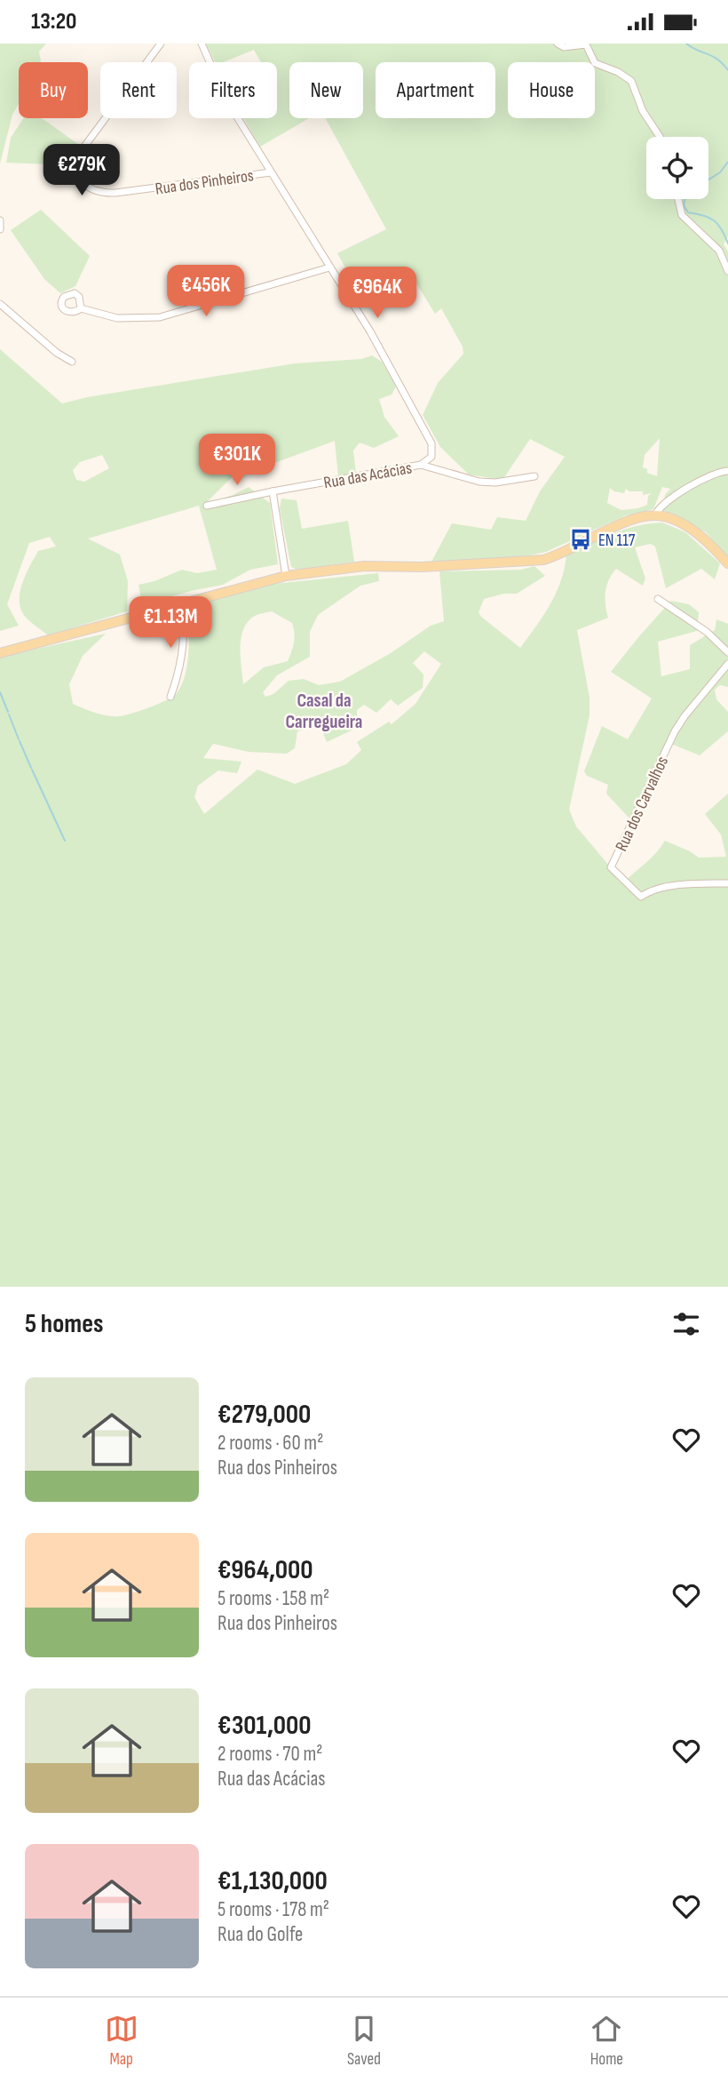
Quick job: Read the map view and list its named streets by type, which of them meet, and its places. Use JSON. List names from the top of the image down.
{
  "streets": {
    "street": ["Rua dos Pinheiros", "Rua das Acácias", "Rua dos Carvalhos"]
  },
  "crossings": [
    ["Rua dos Pinheiros", "Rua das Acácias"]
  ],
  "districts": ["Casal da Carregueira"],
  "places": {
    "bus stop": ["EN 117"]
  },
  "page": {
    "status": "13:20",
    "chip": [
      "Buy",
      "Rent",
      "Filters",
      "New",
      "Apartment",
      "House"
    ],
    "price": [
      "€279K",
      "€456K",
      "€964K",
      "€301K",
      "€1.13M"
    ],
    "heading": "5 homes",
    "list": [
      {
        "name": "€279,000",
        "note": "2 rooms · 60 m² · Rua dos Pinheiros"
      },
      {
        "name": "€964,000",
        "note": "5 rooms · 158 m² · Rua dos Pinheiros"
      },
      {
        "name": "€301,000",
        "note": "2 rooms · 70 m² · Rua das Acácias"
      },
      {
        "name": "€1,130,000",
        "note": "5 rooms · 178 m² · Rua do Golfe"
      }
    ],
    "tabs": ["Map", "Saved", "Home"]
  }
}
